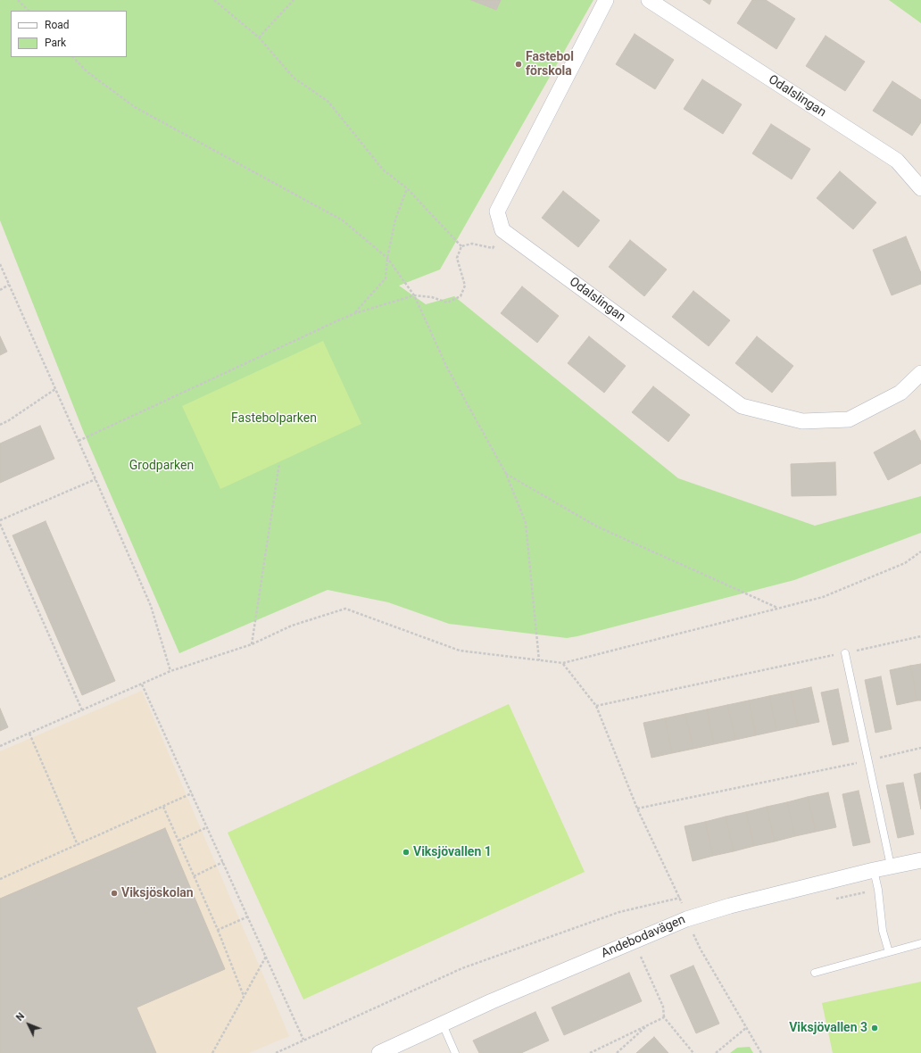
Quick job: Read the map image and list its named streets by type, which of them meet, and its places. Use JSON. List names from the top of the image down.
{
  "streets": {
    "street": ["Odalslingan", "Andebodavägen"]
  },
  "parks": ["Fastebolparken", "Grodparken"],
  "places": [
    "Fastebol förskola",
    "Viksjövallen 1",
    "Viksjöskolan",
    "Viksjövallen 3"
  ],
  "legend": ["Road", "Park"],
  "north": "top left"
}
